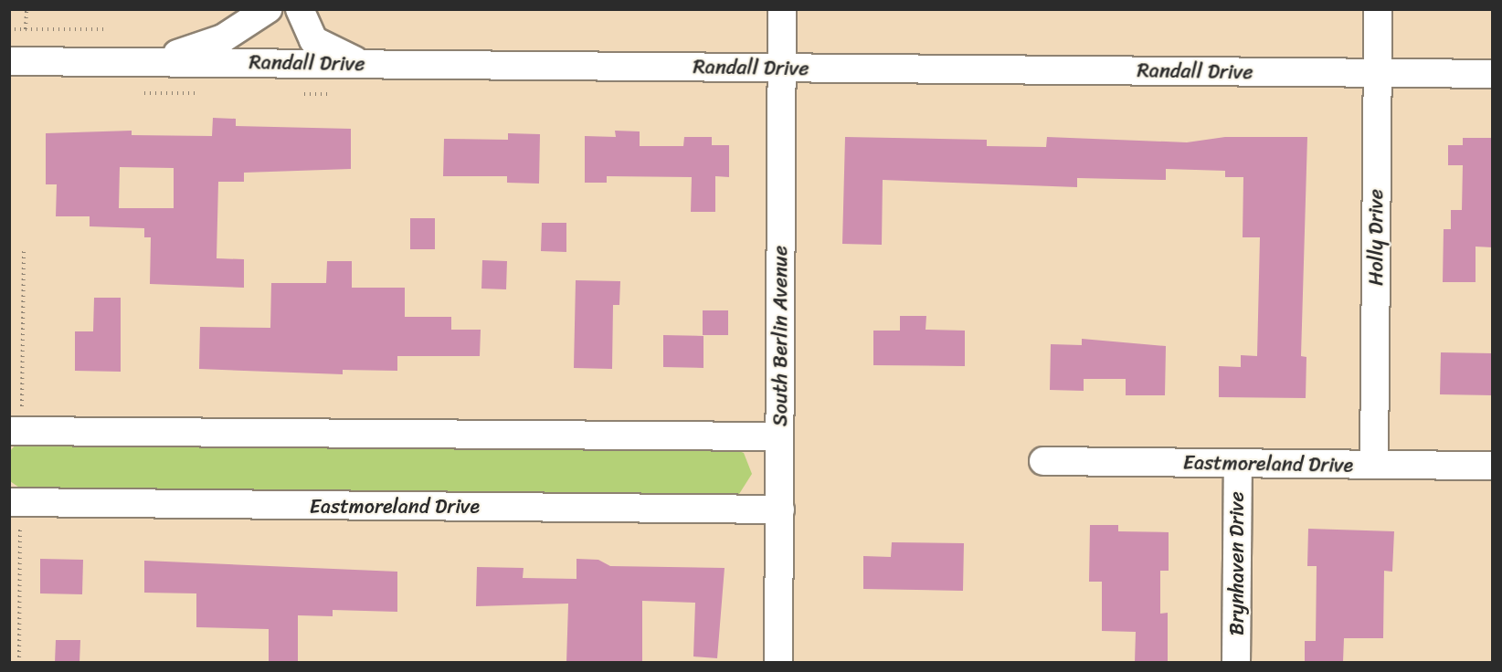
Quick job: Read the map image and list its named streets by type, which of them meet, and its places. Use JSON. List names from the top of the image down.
{
  "streets": {
    "street": [
      "Randall Drive",
      "Holly Drive",
      "South Berlin Avenue",
      "Eastmoreland Drive",
      "Brynhaven Drive"
    ]
  },
  "crossings": [
    ["Randall Drive", "Holly Drive"],
    ["Randall Drive", "South Berlin Avenue"],
    ["Holly Drive", "Eastmoreland Drive"],
    ["South Berlin Avenue", "Eastmoreland Drive"],
    ["Eastmoreland Drive", "Brynhaven Drive"]
  ]
}
